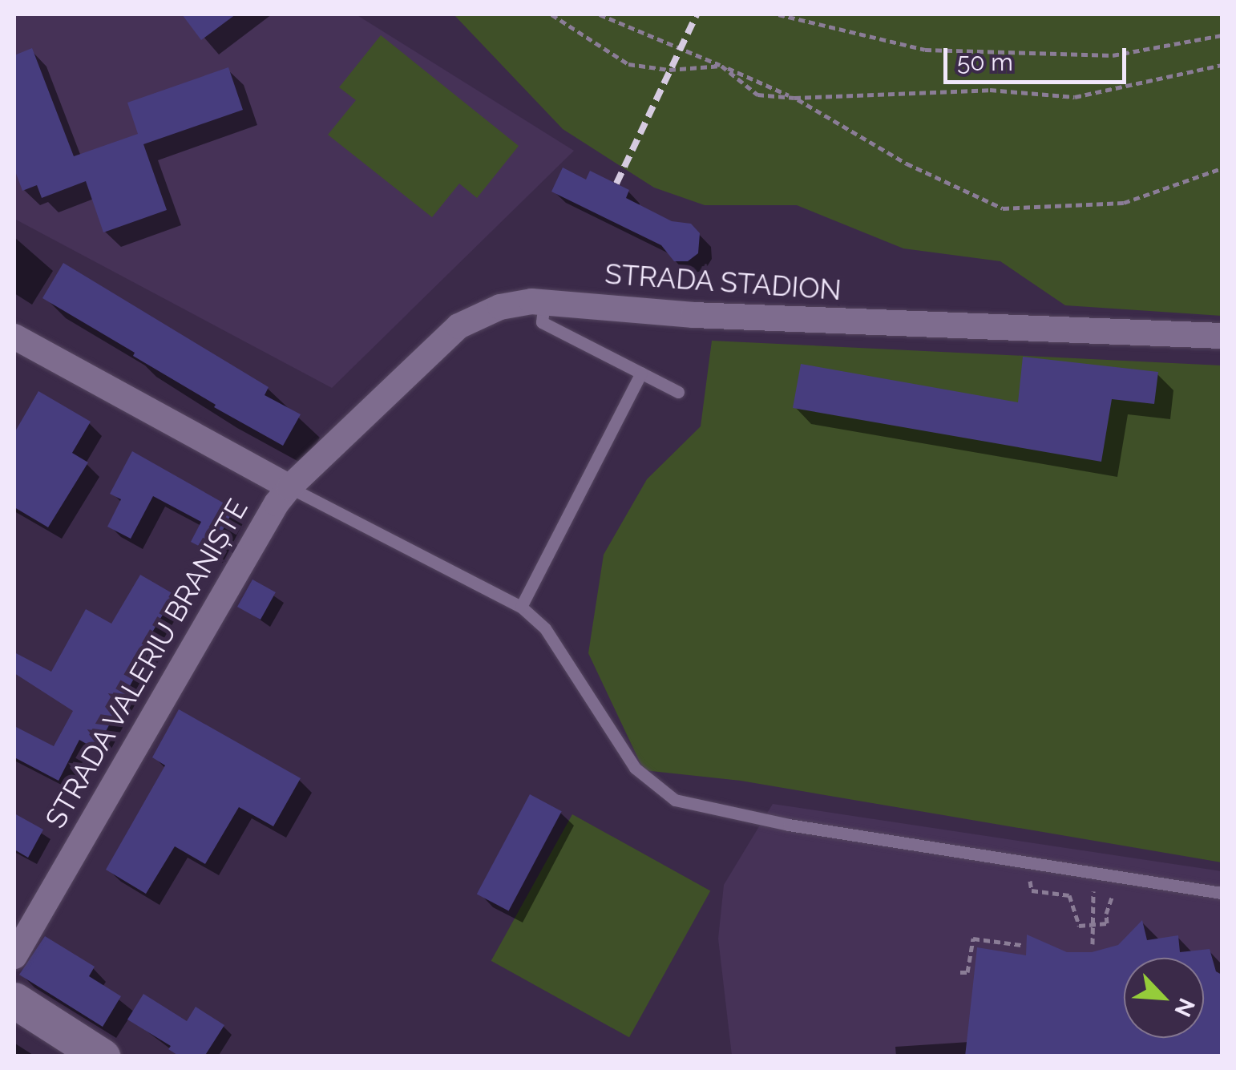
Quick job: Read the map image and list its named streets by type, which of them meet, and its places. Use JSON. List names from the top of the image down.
{
  "streets": {
    "street": ["STRADA STADION", "STRADA VALERIU BRANIȘTE"]
  },
  "crossings": [
    ["STRADA STADION", "STRADA VALERIU BRANIȘTE"]
  ],
  "scale_bar": "50 m",
  "north": "bottom right"
}
